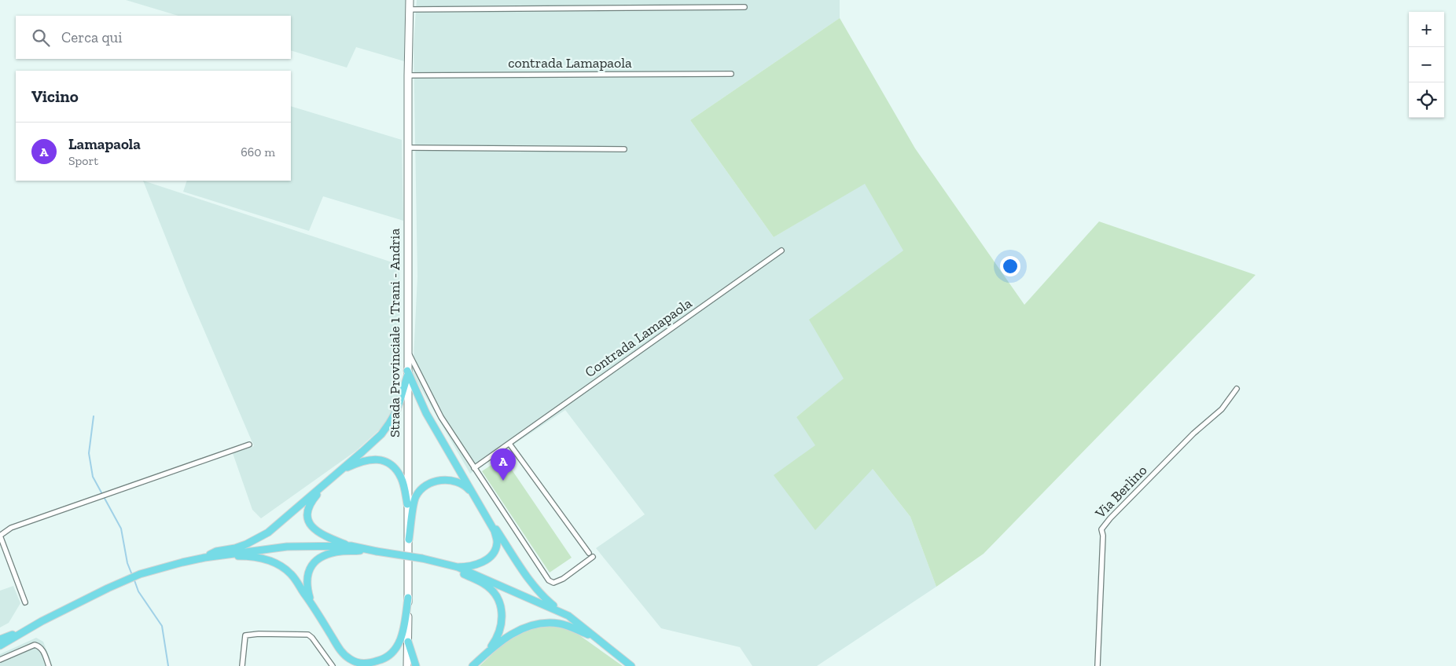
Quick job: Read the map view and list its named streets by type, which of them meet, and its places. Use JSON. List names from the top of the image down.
{
  "streets": {
    "main road": ["Strada Provinciale 1 Trani - Andria"],
    "street": ["contrada Lamapaola", "Contrada Lamapaola", "Via Berlino"]
  },
  "crossings": [
    ["contrada Lamapaola", "Strada Provinciale 1 Trani - Andria"]
  ],
  "page": {
    "map_buttons": ["+", "−"],
    "search": "Cerca qui",
    "heading": "Vicino",
    "list": [
      {
        "mark": "A",
        "name": "Lamapaola",
        "note": "Sport",
        "value": "660 m"
      }
    ],
    "pins": "A"
  }
}
